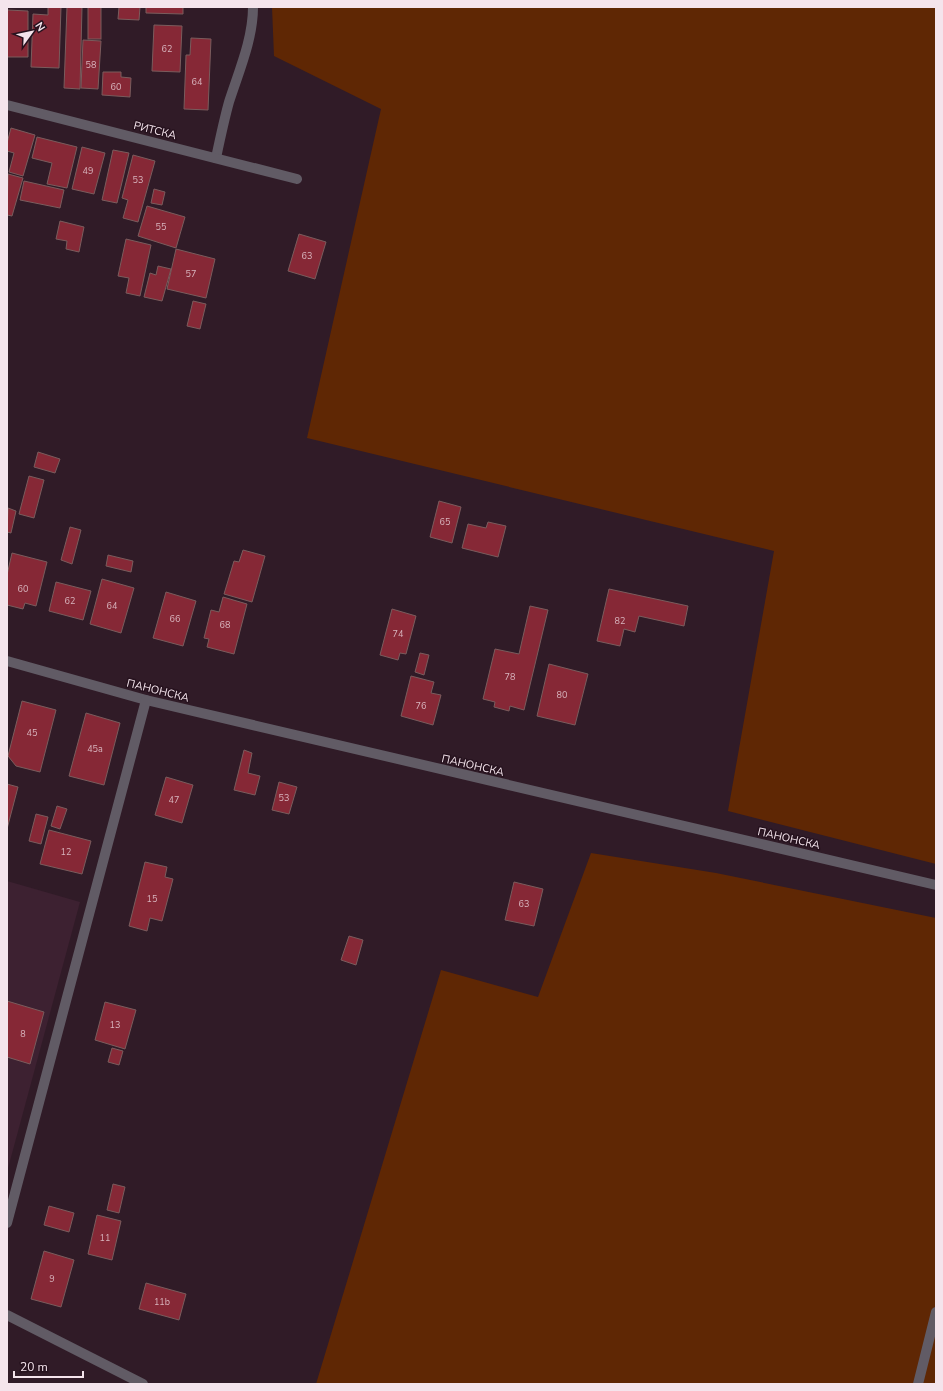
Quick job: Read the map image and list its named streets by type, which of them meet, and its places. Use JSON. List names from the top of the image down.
{
  "streets": {
    "street": ["РИТСКА", "ПАНОНСКА"]
  },
  "house_numbers": [
    "62",
    "58",
    "64",
    "60",
    "49",
    "53",
    "55",
    "63",
    "57",
    "65",
    "60",
    "62",
    "64",
    "66",
    "82",
    "68",
    "74",
    "78",
    "80",
    "76",
    "45",
    "45a",
    "53",
    "47",
    "12",
    "15",
    "63",
    "13",
    "8",
    "11",
    "9",
    "11b"
  ],
  "scale_bar": "20 m",
  "north": "top right"
}
